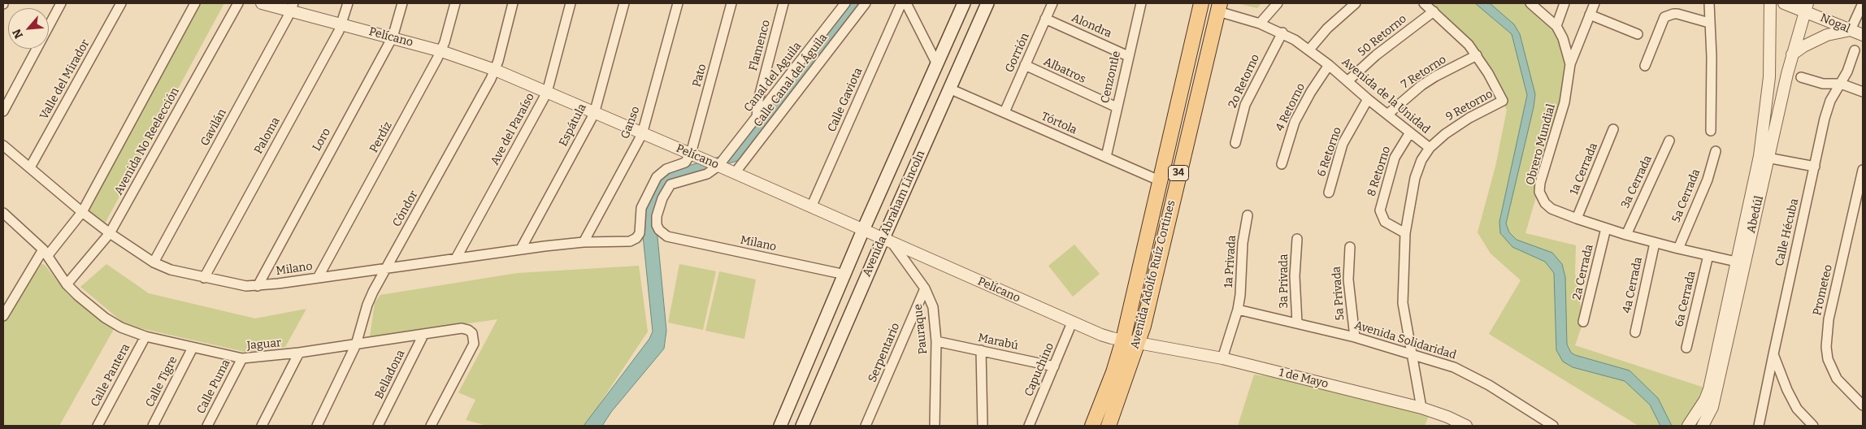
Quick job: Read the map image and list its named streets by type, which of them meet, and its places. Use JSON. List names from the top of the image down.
{
  "streets": {
    "main road": ["34", "Avenida Abraham Lincoln", "Avenida Adolfo Ruíz Cortines"],
    "street": [
      "Nogal",
      "Alondra",
      "50 Retorno",
      "Pelícano",
      "Flamenco",
      "Gorrión",
      "Albatros",
      "7 Retorno",
      "Pato",
      "Canal del Aguila",
      "Cenzontle",
      "Valle del Mirador",
      "Calle Canal del Águila",
      "2o Retorno",
      "Avenida de la Unidad",
      "Calle Gaviota",
      "9 Retorno",
      "4 Retorno",
      "Ganso",
      "Tórtola",
      "Espátula",
      "Gavilán",
      "Ave del Paraíso",
      "Paloma",
      "Perdíz",
      "Loro",
      "Avenida No Reelección",
      "Obrero Mundial",
      "6 Retorno",
      "1a Cerrada",
      "8 Retorno",
      "3a Cerrada",
      "5a Cerrada",
      "Cóndor",
      "Abedúl",
      "Calle Hécuba",
      "Milano",
      "1a Privada",
      "2a Cerrada",
      "3a Privada",
      "4a Cerrada",
      "Prometeo",
      "5a Privada",
      "6a Cerrada",
      "Pauraque",
      "Avenida Solidaridad",
      "Marabú",
      "Jaguar",
      "Serpentario",
      "Capuchino",
      "Belladona",
      "Calle Pantera",
      "1 de Mayo",
      "Calle Tigre",
      "Calle Puma"
    ]
  },
  "crossings": [
    ["Nogal", "Abedúl"],
    ["Alondra", "Gorrión"],
    ["Alondra", "Cenzontle"],
    ["50 Retorno", "Avenida de la Unidad"],
    ["Pelícano", "Pato"],
    ["Pelícano", "Canal del Aguila"],
    ["Pelícano", "Calle Canal del Águila"],
    ["Pelícano", "Calle Gaviota"],
    ["Pelícano", "Ganso"],
    ["Pelícano", "Espátula"],
    ["Pelícano", "Gavilán"],
    ["Pelícano", "Ave del Paraíso"],
    ["Pelícano", "Paloma"],
    ["Pelícano", "Perdíz"],
    ["Pelícano", "Loro"],
    ["Pelícano", "Cóndor"],
    ["Pelícano", "Avenida Abraham Lincoln"],
    ["Pelícano", "Milano"],
    ["Pelícano", "Avenida Adolfo Ruíz Cortines"],
    ["Pelícano", "Pauraque"],
    ["Pelícano", "Capuchino"],
    ["Pelícano", "1 de Mayo"],
    ["Flamenco", "Canal del Aguila"],
    ["Gorrión", "Albatros"],
    ["Gorrión", "Tórtola"],
    ["Albatros", "Cenzontle"],
    ["7 Retorno", "Avenida de la Unidad"],
    ["7 Retorno", "9 Retorno"],
    ["Pato", "Milano"],
    ["Canal del Aguila", "Milano"],
    ["Cenzontle", "Tórtola"],
    ["Valle del Mirador", "Milano"],
    ["2o Retorno", "Avenida de la Unidad"],
    ["Avenida de la Unidad", "9 Retorno"],
    ["Avenida de la Unidad", "4 Retorno"],
    ["Avenida de la Unidad", "6 Retorno"],
    ["Avenida de la Unidad", "8 Retorno"],
    ["Avenida de la Unidad", "Avenida Adolfo Ruíz Cortines"],
    ["Avenida de la Unidad", "Avenida Solidaridad"],
    ["Avenida de la Unidad", "1 de Mayo"],
    ["Ganso", "Milano"],
    ["Tórtola", "Avenida Abraham Lincoln"],
    ["Tórtola", "Avenida Adolfo Ruíz Cortines"],
    ["Espátula", "Milano"],
    ["Gavilán", "Milano"],
    ["Ave del Paraíso", "Milano"],
    ["Paloma", "Milano"],
    ["Perdíz", "Milano"],
    ["Loro", "Milano"],
    ["Avenida No Reelección", "Milano"],
    ["Avenida No Reelección", "Jaguar"],
    ["Obrero Mundial", "1a Cerrada"],
    ["Obrero Mundial", "3a Cerrada"],
    ["Obrero Mundial", "5a Cerrada"],
    ["Obrero Mundial", "Abedúl"],
    ["Obrero Mundial", "2a Cerrada"],
    ["Obrero Mundial", "4a Cerrada"],
    ["Obrero Mundial", "6a Cerrada"],
    ["Cóndor", "Milano"],
    ["Cóndor", "Jaguar"],
    ["Avenida Abraham Lincoln", "Pauraque"],
    ["1a Privada", "Avenida Solidaridad"],
    ["1a Privada", "1 de Mayo"],
    ["Avenida Adolfo Ruíz Cortines", "1 de Mayo"],
    ["3a Privada", "Avenida Solidaridad"],
    ["5a Privada", "Avenida Solidaridad"],
    ["Pauraque", "Marabú"],
    ["Pauraque", "Serpentario"],
    ["Marabú", "Capuchino"],
    ["Jaguar", "Belladona"],
    ["Jaguar", "Calle Pantera"],
    ["Jaguar", "Calle Tigre"],
    ["Jaguar", "Calle Puma"]
  ],
  "north": "bottom left"
}
